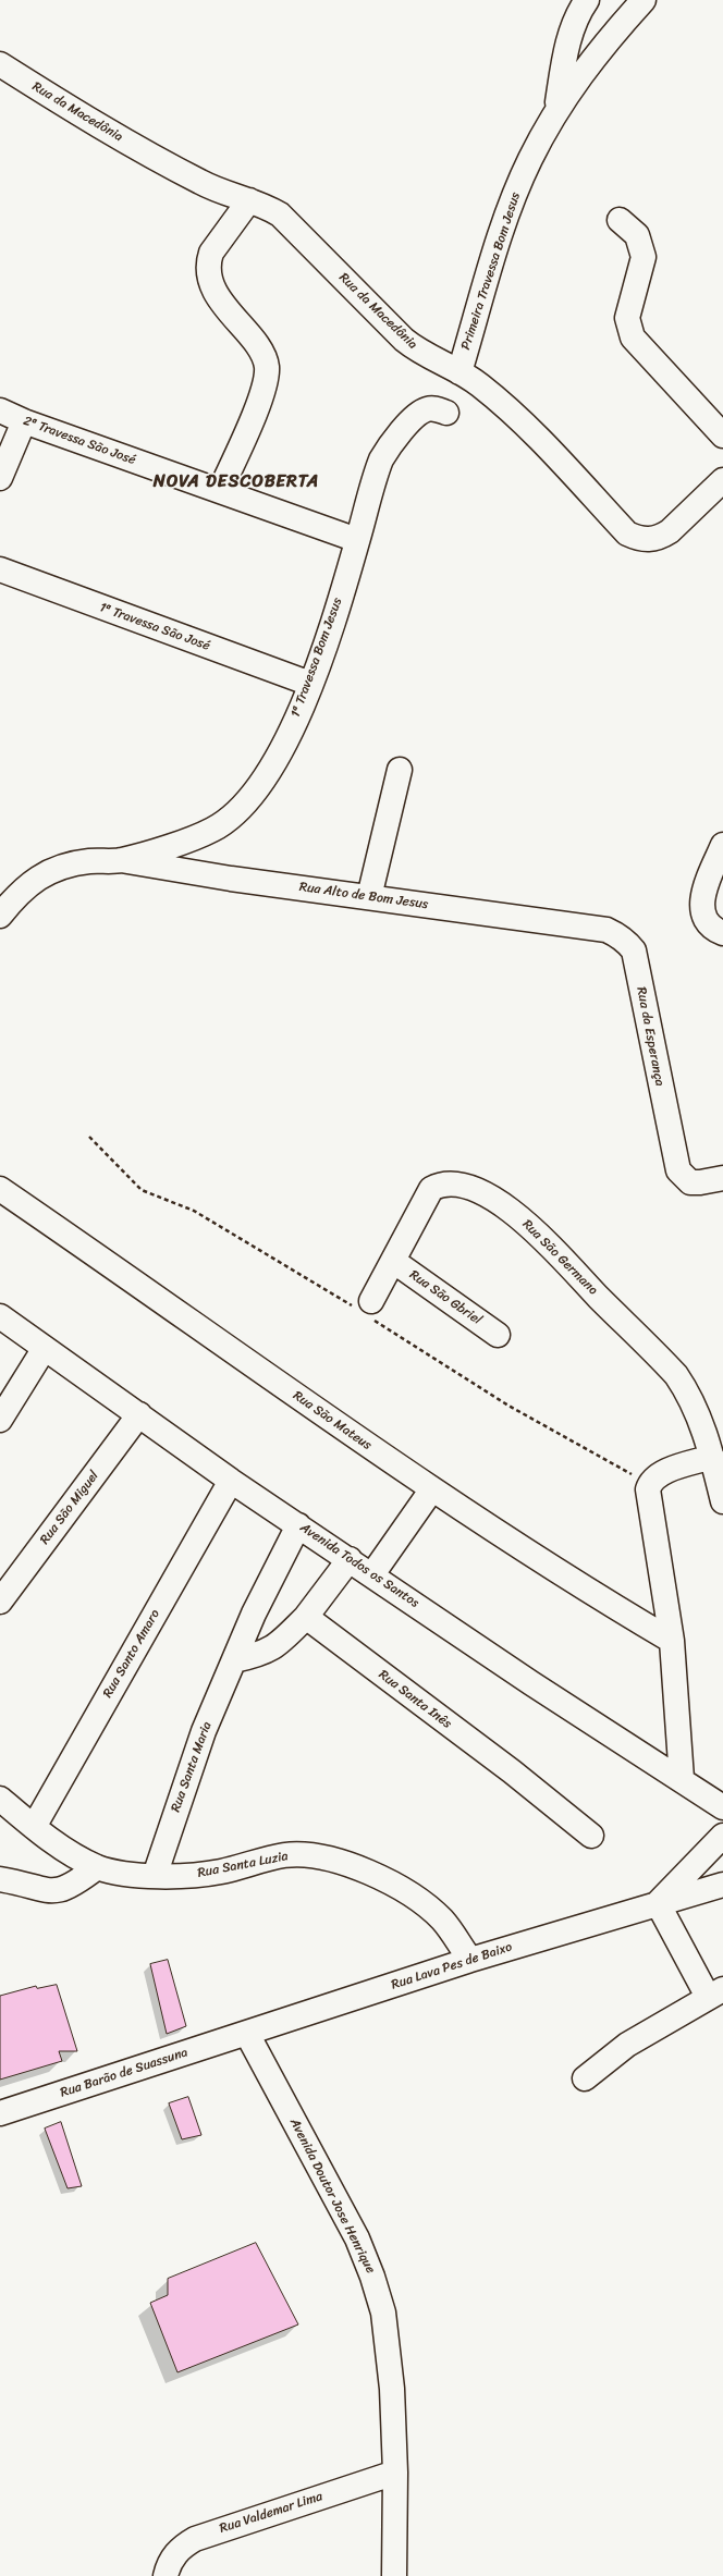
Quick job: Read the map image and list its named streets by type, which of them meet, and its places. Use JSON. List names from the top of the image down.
{
  "streets": {
    "street": [
      "Rua da Macedônia",
      "Primeira Travessa Bom Jesus",
      "2ª Travessa São José",
      "1ª Travessa São José",
      "1ª Travessa Bom Jesus",
      "Rua Alto de Bom Jesus",
      "Rua da Esperança",
      "Rua São Germano",
      "Rua São Gbriel",
      "Rua São Mateus",
      "Rua São Miguel",
      "Avenida Todos os Santos",
      "Rua Santo Amaro",
      "Rua Santa Inês",
      "Rua Santa Maria",
      "Rua Santa Luzia",
      "Rua Lava Pes de Baixo",
      "Rua Barão de Suassuna",
      "Avenida Doutor Jose Henrique",
      "Rua Valdemar Lima"
    ]
  },
  "crossings": [
    ["Rua da Macedônia", "Primeira Travessa Bom Jesus"],
    ["2ª Travessa São José", "1ª Travessa Bom Jesus"],
    ["1ª Travessa São José", "1ª Travessa Bom Jesus"],
    ["1ª Travessa Bom Jesus", "Rua Alto de Bom Jesus"],
    ["Rua Alto de Bom Jesus", "Rua da Esperança"],
    ["Rua São Germano", "Rua São Gbriel"],
    ["Rua São Miguel", "Avenida Todos os Santos"],
    ["Avenida Todos os Santos", "Rua Santo Amaro"],
    ["Avenida Todos os Santos", "Rua Santa Maria"],
    ["Rua Santo Amaro", "Rua Santa Luzia"],
    ["Rua Santa Maria", "Rua Santa Luzia"],
    ["Rua Santa Luzia", "Rua Lava Pes de Baixo"],
    ["Rua Lava Pes de Baixo", "Rua Barão de Suassuna"],
    ["Rua Lava Pes de Baixo", "Avenida Doutor Jose Henrique"],
    ["Rua Barão de Suassuna", "Avenida Doutor Jose Henrique"],
    ["Avenida Doutor Jose Henrique", "Rua Valdemar Lima"]
  ],
  "districts": ["NOVA DESCOBERTA"]
}
